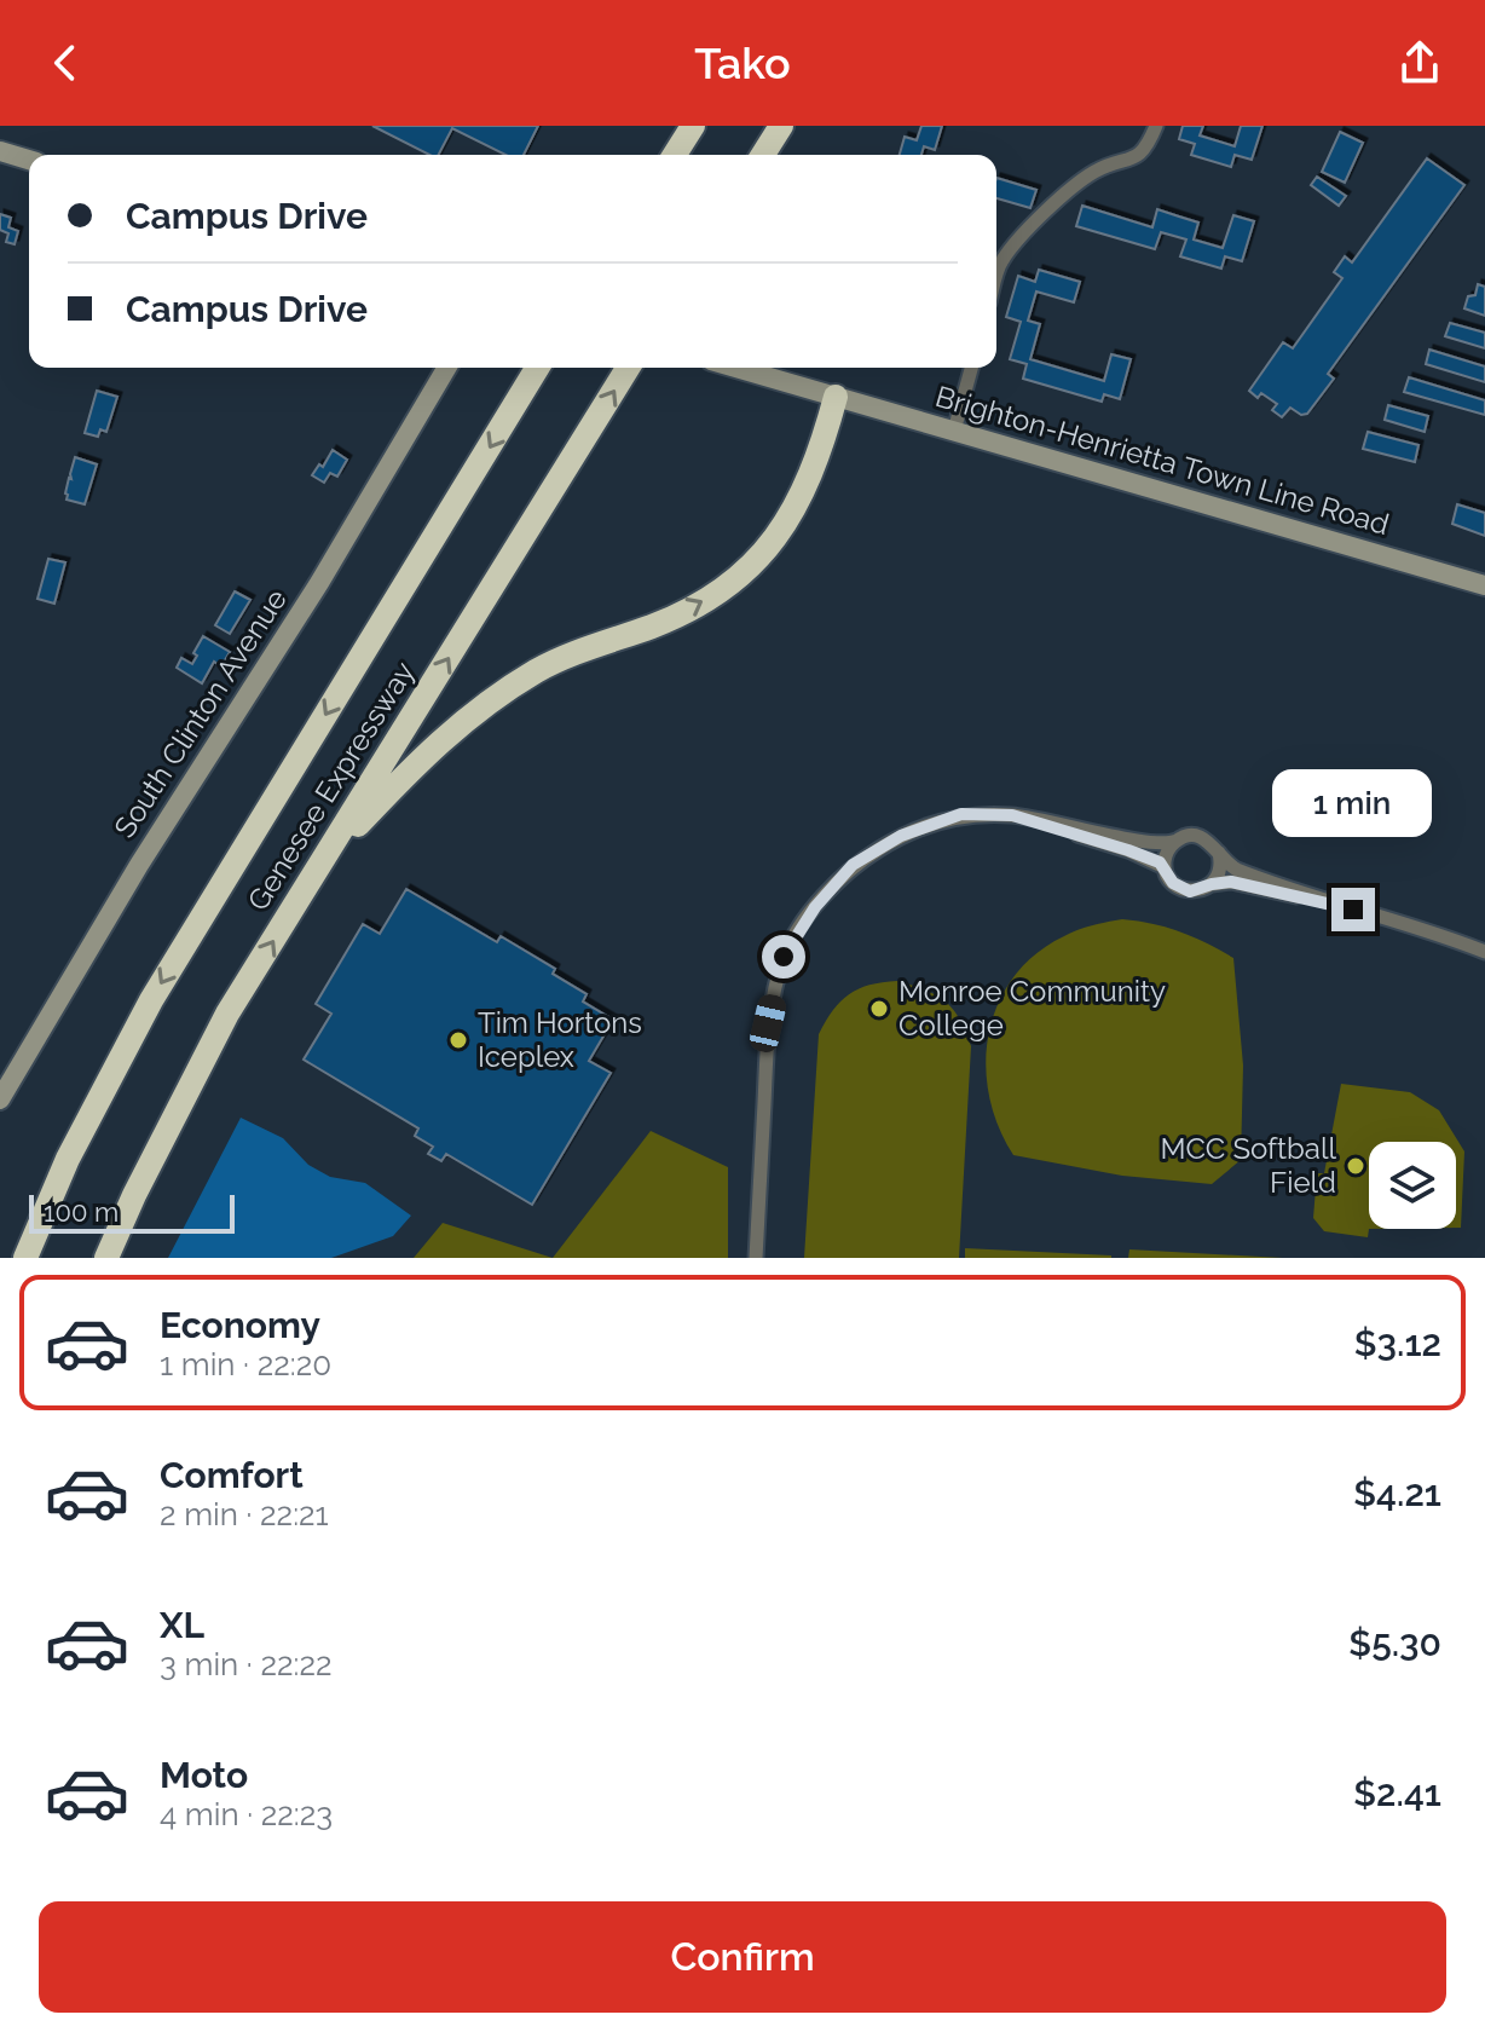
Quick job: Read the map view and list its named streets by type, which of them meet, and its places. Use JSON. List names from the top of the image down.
{
  "streets": {
    "highway": ["Genesee Expressway"],
    "street": ["Brighton-Henrietta Town Line Road", "South Clinton Avenue"]
  },
  "places": ["Monroe Community College", "Tim Hortons Iceplex", "MCC Softball Field"],
  "scale_bar": "100 m",
  "page": {
    "header": "Tako",
    "banner": ["Campus Drive", "Campus Drive"],
    "bubble": "1 min",
    "scale": "100 m",
    "list": [
      {
        "name": "Economy",
        "note": "1 min · 22:20",
        "value": "$3.12"
      },
      {
        "name": "Comfort",
        "note": "2 min · 22:21",
        "value": "$4.21"
      },
      {
        "name": "XL",
        "note": "3 min · 22:22",
        "value": "$5.30"
      },
      {
        "name": "Moto",
        "note": "4 min · 22:23",
        "value": "$2.41"
      }
    ],
    "buttons": "Confirm"
  }
}
